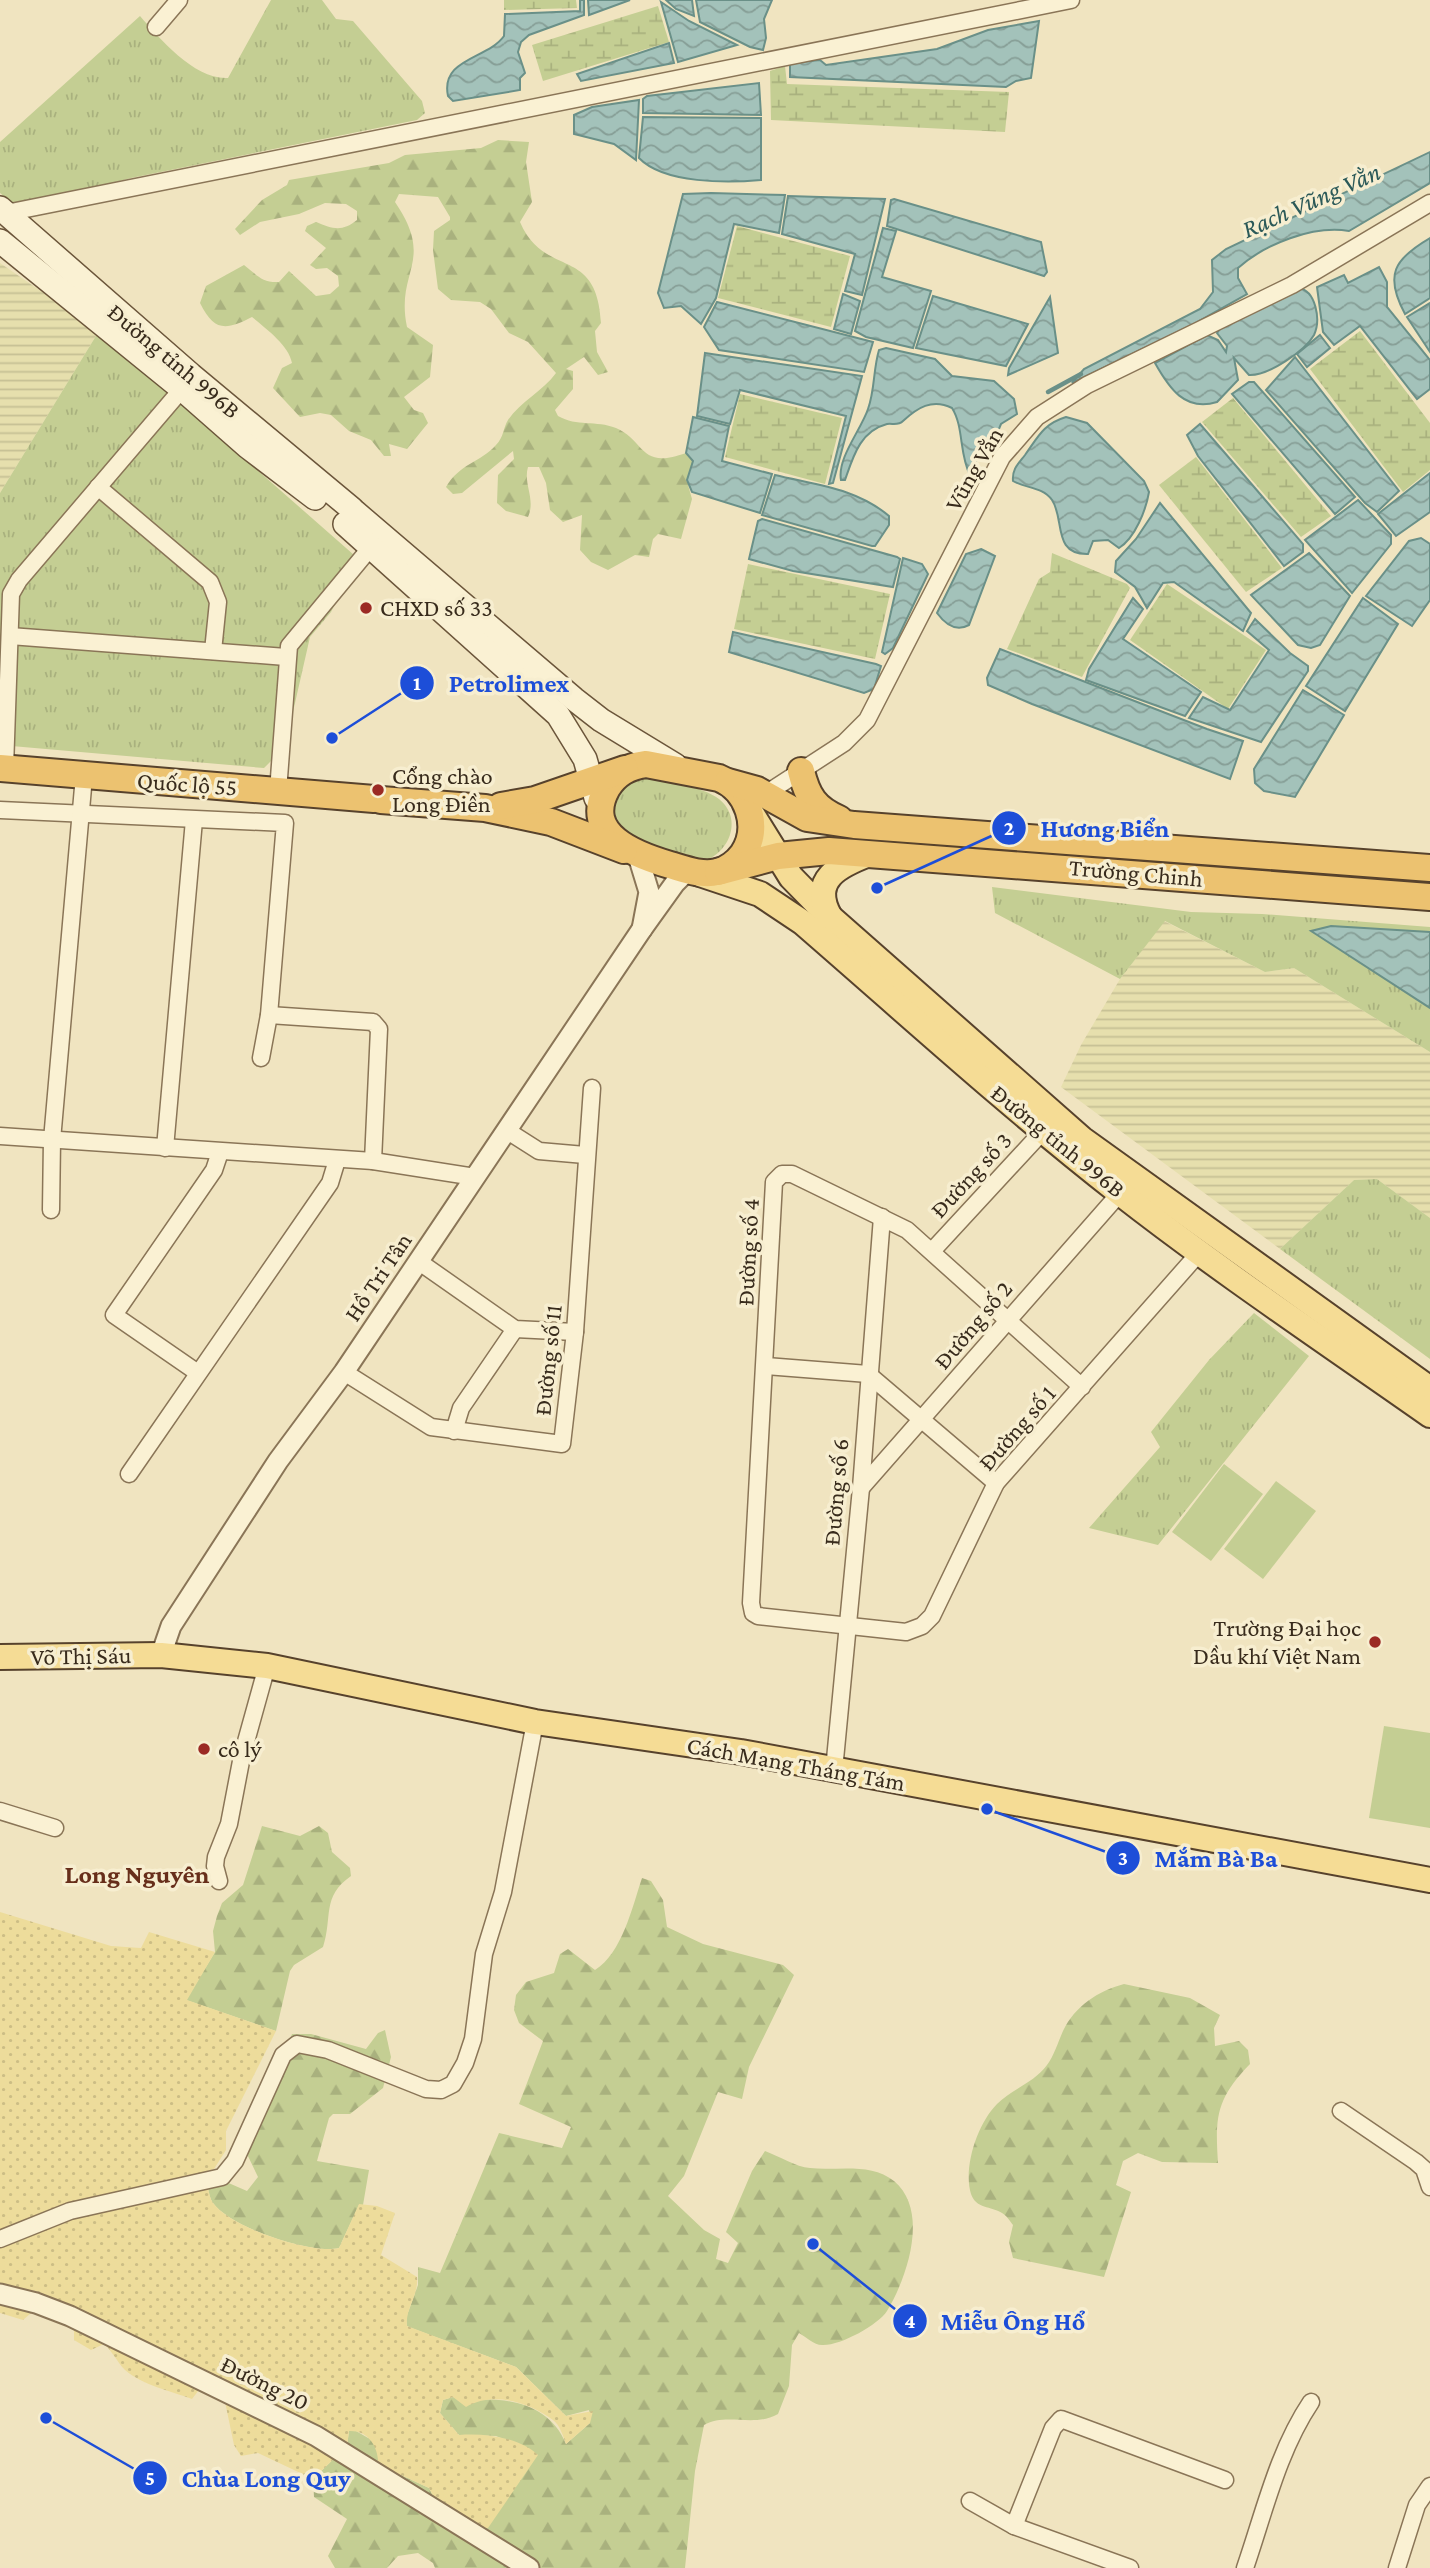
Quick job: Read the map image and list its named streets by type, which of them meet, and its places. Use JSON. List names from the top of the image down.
{
  "streets": {
    "highway": ["Quốc lộ 55", "Trường Chinh"],
    "main road": ["Đường tỉnh 996B", "Võ Thị Sáu", "Cách Mạng Tháng Tám"],
    "street": [
      "Vũng Vằn",
      "Đường số 3",
      "Đường số 4",
      "Hồ Tri Tân",
      "Đường số 2",
      "Đường số 11",
      "Đường số 1",
      "Đường số 6",
      "Đường 20"
    ]
  },
  "crossings": [
    ["Đường tỉnh 996B", "Vũng Vằn"],
    ["Đường tỉnh 996B", "Quốc lộ 55"],
    ["Đường tỉnh 996B", "Trường Chinh"],
    ["Đường tỉnh 996B", "Đường số 3"],
    ["Đường tỉnh 996B", "Hồ Tri Tân"],
    ["Đường tỉnh 996B", "Đường số 2"],
    ["Đường tỉnh 996B", "Đường số 1"],
    ["Vũng Vằn", "Quốc lộ 55"],
    ["Vũng Vằn", "Trường Chinh"],
    ["Vũng Vằn", "Hồ Tri Tân"],
    ["Quốc lộ 55", "Trường Chinh"],
    ["Quốc lộ 55", "Hồ Tri Tân"],
    ["Trường Chinh", "Hồ Tri Tân"],
    ["Đường số 3", "Đường số 4"],
    ["Đường số 4", "Đường số 2"],
    ["Đường số 4", "Đường số 1"],
    ["Đường số 4", "Đường số 6"],
    ["Hồ Tri Tân", "Đường số 11"],
    ["Hồ Tri Tân", "Võ Thị Sáu"],
    ["Hồ Tri Tân", "Cách Mạng Tháng Tám"],
    ["Đường số 2", "Đường số 6"],
    ["Đường số 1", "Đường số 6"],
    ["Đường số 6", "Cách Mạng Tháng Tám"],
    ["Võ Thị Sáu", "Cách Mạng Tháng Tám"]
  ],
  "districts": ["Long Nguyên"],
  "water": ["Rạch Vũng Vằn"],
  "places": [
    "CHXD số 33",
    "Petrolimex",
    "Cổng chào Long Điền",
    "Hương Biển",
    "Trường Đại học Dầu khí Việt Nam",
    "cô lý",
    "Mắm Bà Ba",
    "Miễu Ông Hổ",
    "Chùa Long Quy"
  ]
}
